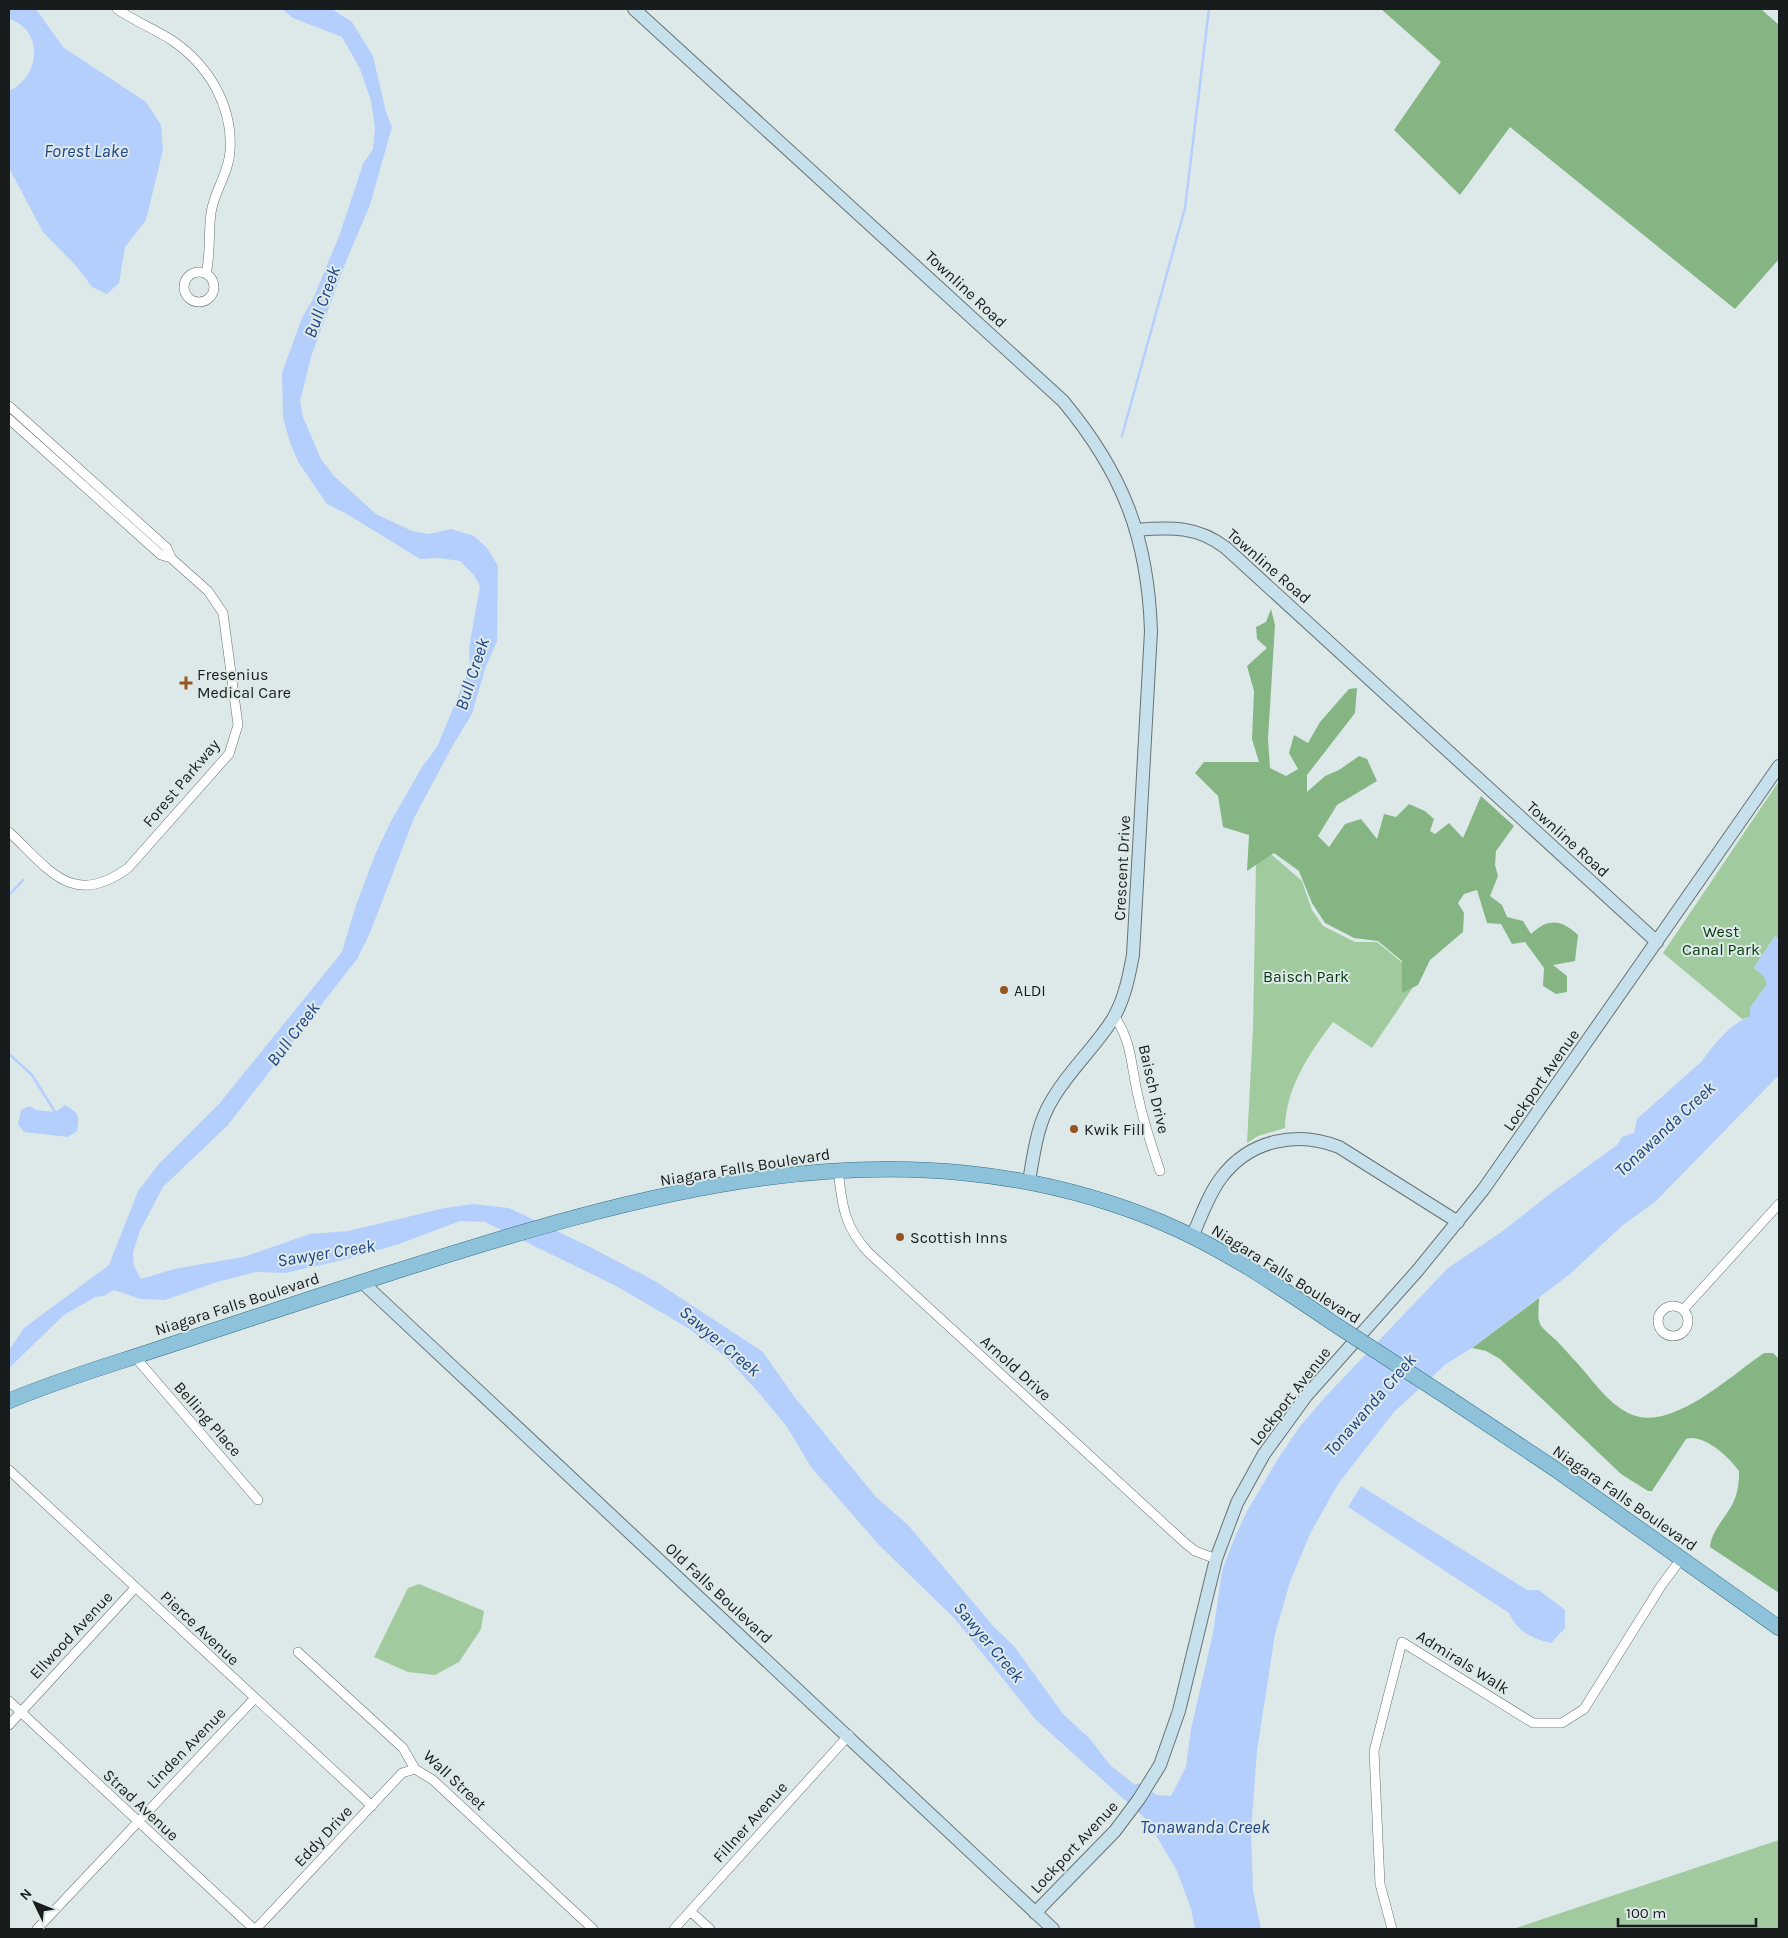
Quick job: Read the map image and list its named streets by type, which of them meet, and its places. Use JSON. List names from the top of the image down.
{
  "streets": {
    "main road": ["Niagara Falls Boulevard"],
    "street": [
      "Townline Road",
      "Forest Parkway",
      "Crescent Drive",
      "Lockport Avenue",
      "Baisch Drive",
      "Arnold Drive",
      "Belling Place",
      "Old Falls Boulevard",
      "Pierce Avenue",
      "Ellwood Avenue",
      "Admirals Walk",
      "Linden Avenue",
      "Wall Street",
      "Strad Avenue",
      "Fillner Avenue",
      "Eddy Drive"
    ]
  },
  "crossings": [
    ["Townline Road", "Crescent Drive"],
    ["Townline Road", "Lockport Avenue"],
    ["Crescent Drive", "Baisch Drive"],
    ["Crescent Drive", "Niagara Falls Boulevard"],
    ["Lockport Avenue", "Arnold Drive"],
    ["Lockport Avenue", "Old Falls Boulevard"],
    ["Niagara Falls Boulevard", "Arnold Drive"],
    ["Niagara Falls Boulevard", "Belling Place"],
    ["Niagara Falls Boulevard", "Old Falls Boulevard"],
    ["Niagara Falls Boulevard", "Admirals Walk"],
    ["Old Falls Boulevard", "Fillner Avenue"],
    ["Pierce Avenue", "Ellwood Avenue"],
    ["Pierce Avenue", "Linden Avenue"],
    ["Pierce Avenue", "Eddy Drive"],
    ["Ellwood Avenue", "Strad Avenue"],
    ["Linden Avenue", "Strad Avenue"],
    ["Wall Street", "Eddy Drive"],
    ["Strad Avenue", "Eddy Drive"]
  ],
  "water": [
    "Forest Lake",
    "Bull Creek",
    "Tonawanda Creek",
    "Sawyer Creek"
  ],
  "parks": ["West Canal Park", "Baisch Park"],
  "places": {
    "health": ["Fresenius Medical Care"],
    "other": ["ALDI", "Kwik Fill", "Scottish Inns"]
  },
  "scale_bar": "100 m",
  "north": "top left"
}
